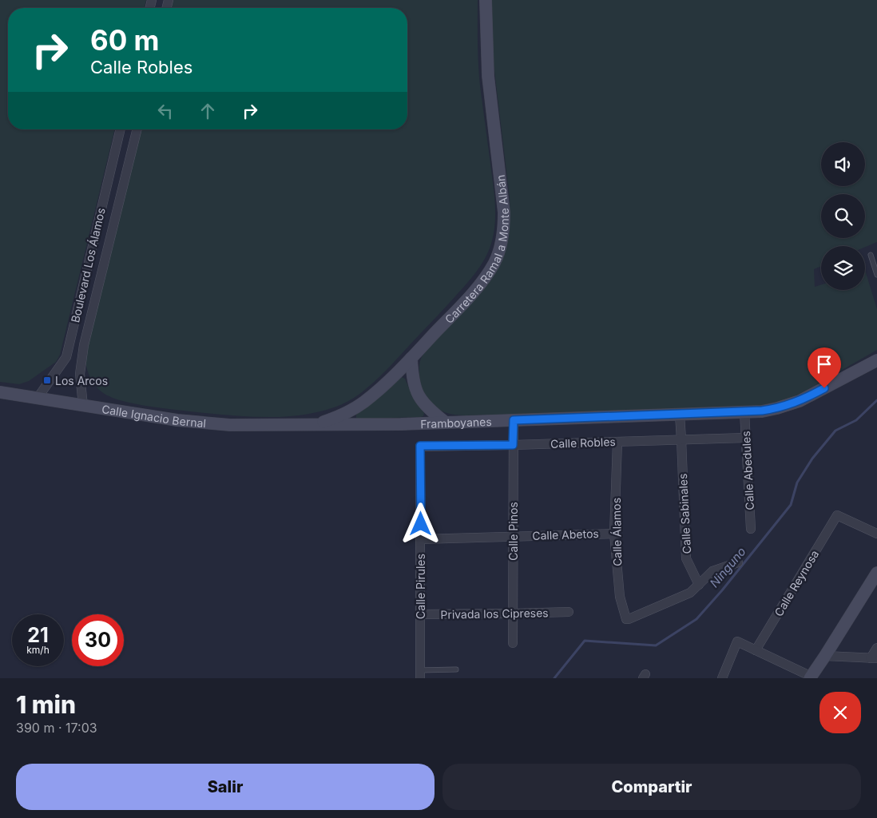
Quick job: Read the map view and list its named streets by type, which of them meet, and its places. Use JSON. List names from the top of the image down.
{
  "streets": {
    "main road": ["Carretera Ramal a Monte Albán", "Calle Ignacio Bernal", "Framboyanes"],
    "street": [
      "Boulevard Los Álamos",
      "Calle Robles",
      "Calle Abedules",
      "Calle Sabinales",
      "Calle Pinos",
      "Calle Álamos",
      "Calle Abetos",
      "Calle Reynosa",
      "Calle Pirules",
      "Privada los Cipreses"
    ]
  },
  "crossings": [
    ["Carretera Ramal a Monte Albán", "Calle Ignacio Bernal"],
    ["Carretera Ramal a Monte Albán", "Framboyanes"],
    ["Boulevard Los Álamos", "Calle Ignacio Bernal"],
    ["Calle Ignacio Bernal", "Framboyanes"],
    ["Framboyanes", "Calle Abedules"],
    ["Framboyanes", "Calle Sabinales"],
    ["Framboyanes", "Calle Pinos"],
    ["Calle Robles", "Calle Abedules"],
    ["Calle Robles", "Calle Sabinales"],
    ["Calle Robles", "Calle Pinos"],
    ["Calle Robles", "Calle Álamos"],
    ["Calle Robles", "Calle Pirules"],
    ["Calle Sabinales", "Calle Álamos"],
    ["Calle Pinos", "Calle Abetos"],
    ["Calle Pinos", "Privada los Cipreses"],
    ["Calle Álamos", "Calle Abetos"],
    ["Calle Abetos", "Calle Pirules"],
    ["Calle Pirules", "Privada los Cipreses"]
  ],
  "water": ["Ninguno"],
  "places": {
    "transit": ["Los Arcos"]
  },
  "page": {
    "turn": ["60 m", "Calle Robles"],
    "speed": "21 km/h",
    "limit": "30",
    "heading": ["1 min", "390 m · 17:03"],
    "buttons": ["Salir", "Compartir"]
  }
}
